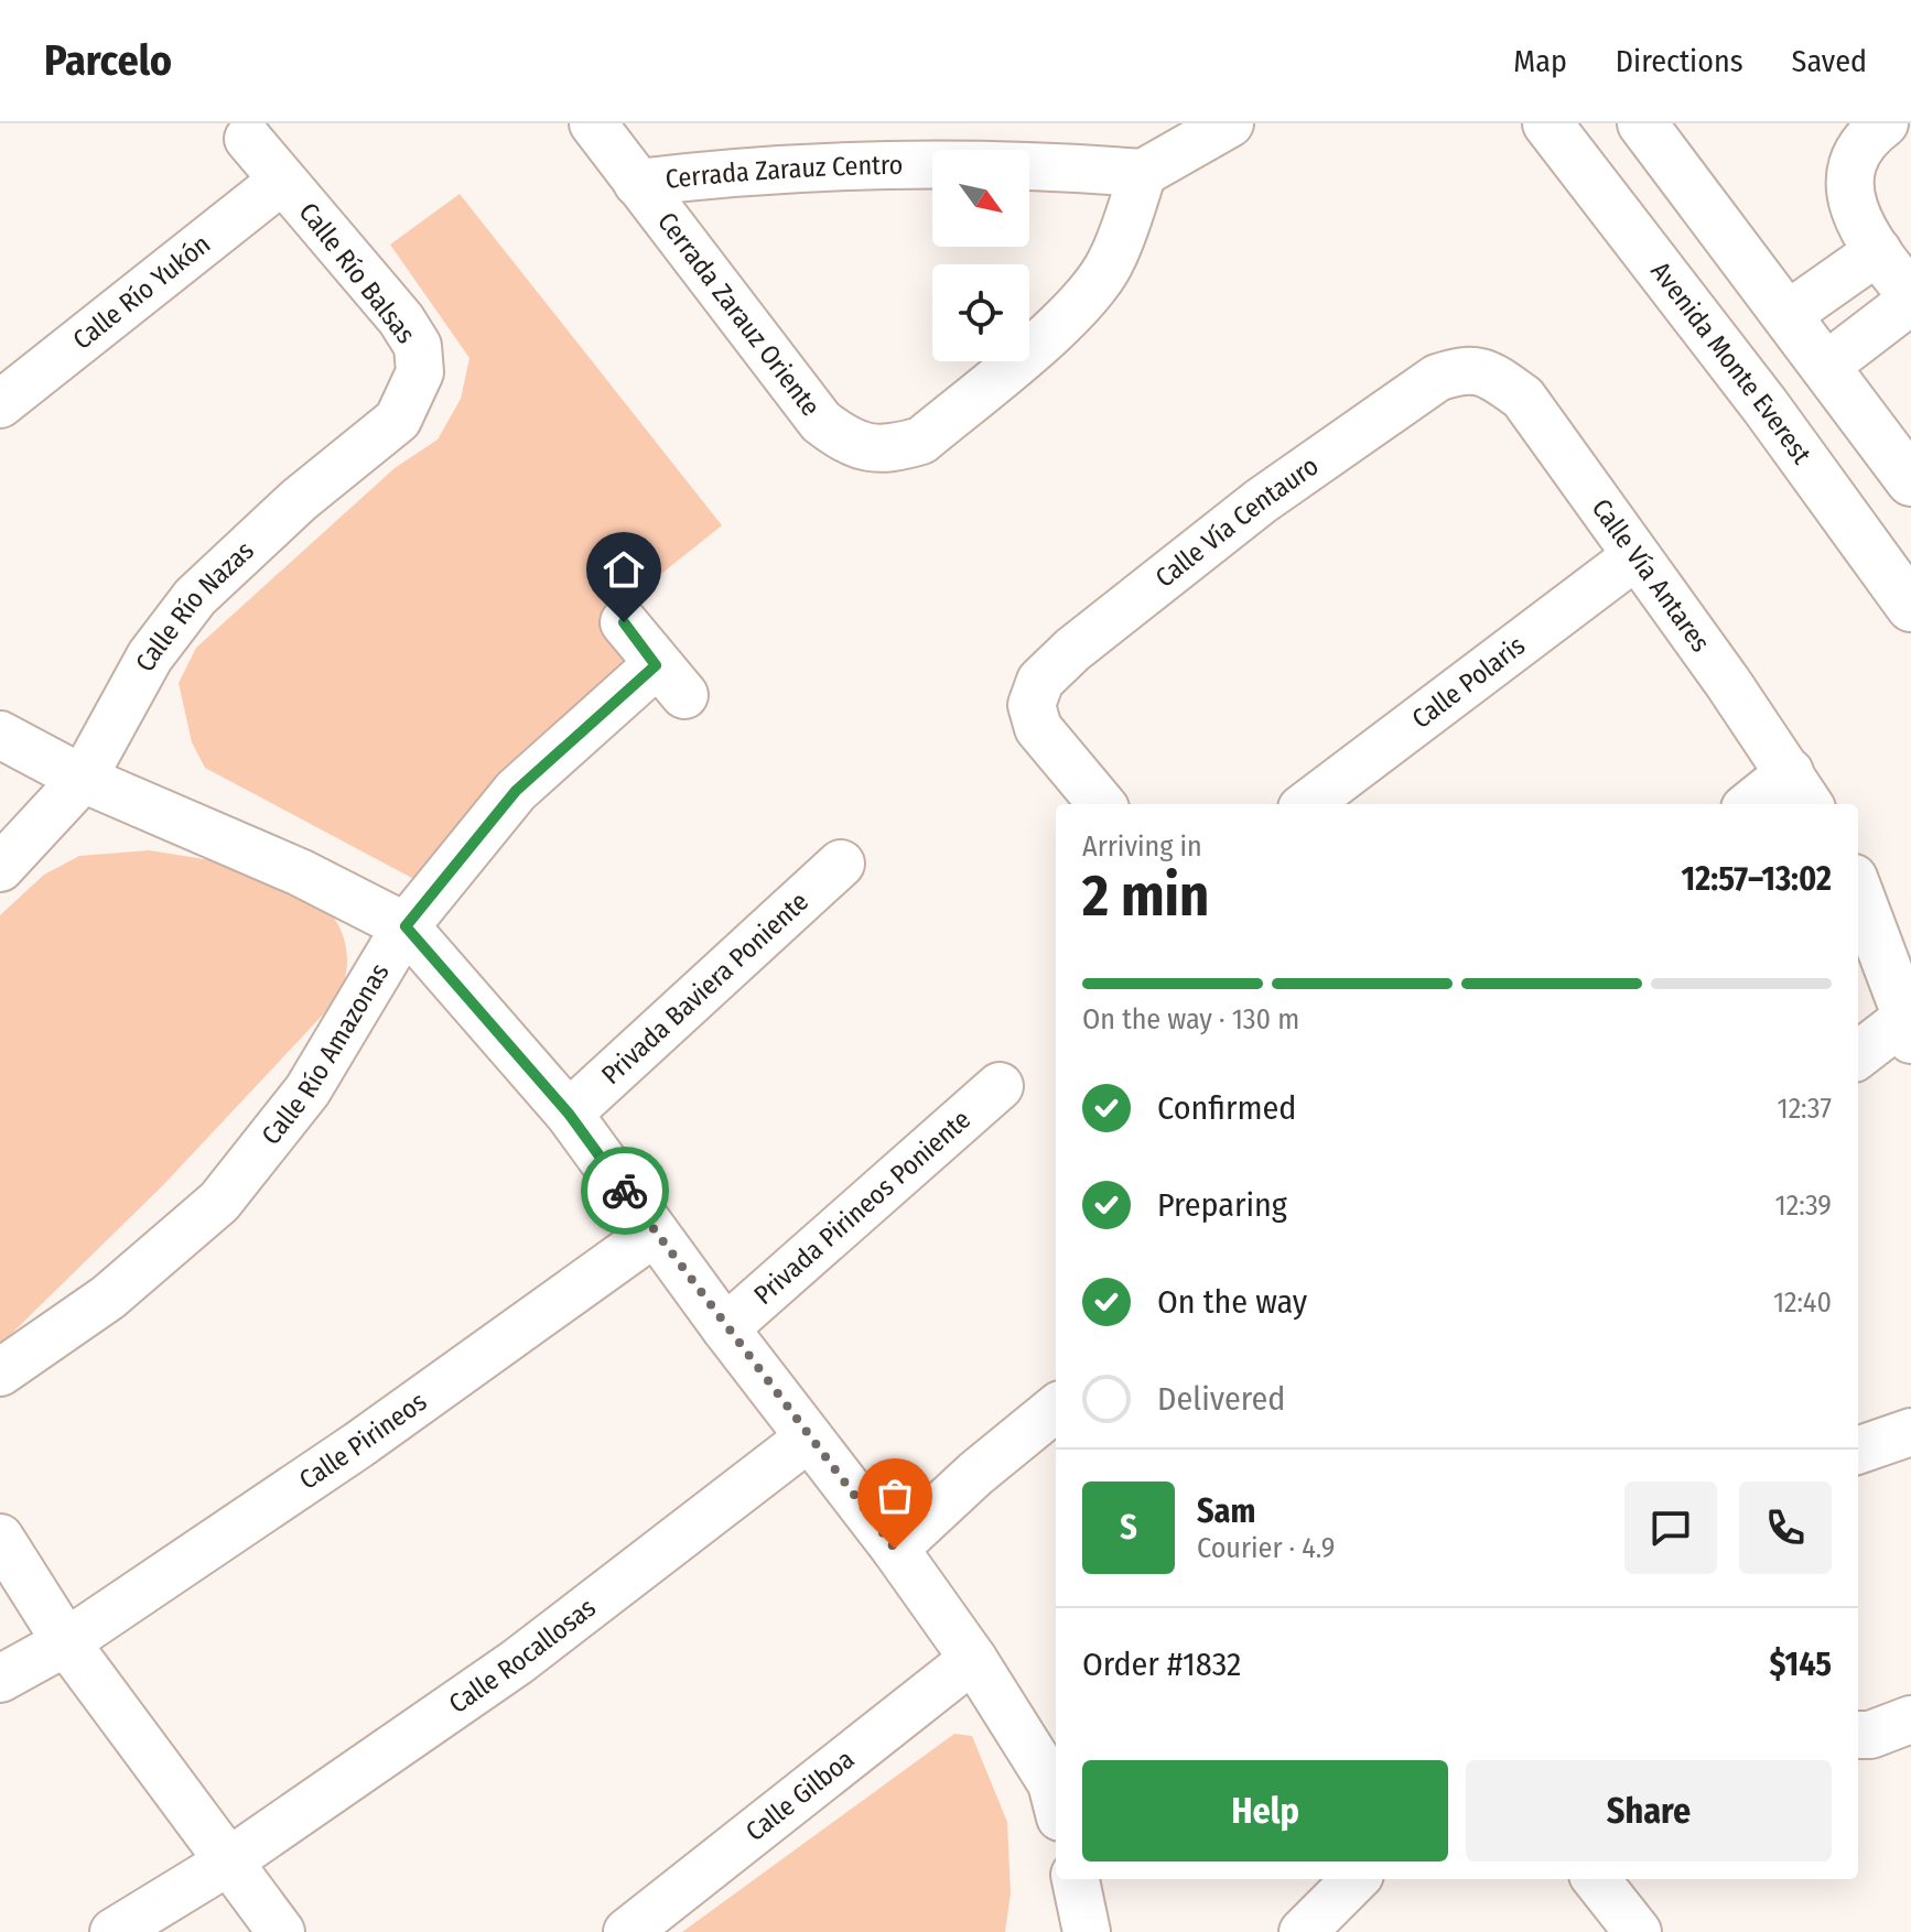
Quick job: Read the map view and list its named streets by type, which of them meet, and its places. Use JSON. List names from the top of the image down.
{
  "streets": {
    "main road": ["Avenida Monte Everest"],
    "street": [
      "Cerrada Zarauz Centro",
      "Calle Río Balsas",
      "Calle Río Yukón",
      "Cerrada Zarauz Oriente",
      "Calle Vía Centauro",
      "Calle Vía Antares",
      "Calle Río Nazas",
      "Calle Polaris",
      "Privada Baviera Poniente",
      "Calle Río Amazonas",
      "Privada Pirineos Poniente",
      "Calle Pirineos",
      "Calle Rocallosas",
      "Calle Gilboa"
    ]
  },
  "crossings": [
    ["Cerrada Zarauz Centro", "Cerrada Zarauz Oriente"],
    ["Calle Río Balsas", "Calle Río Yukón"],
    ["Calle Río Balsas", "Calle Río Nazas"],
    ["Calle Vía Centauro", "Calle Vía Antares"],
    ["Calle Vía Antares", "Calle Polaris"]
  ],
  "north": "bottom right",
  "page": {
    "header": "Parcelo",
    "nav": ["Map", "Directions", "Saved"],
    "heading": ["2 min", "Arriving in", "12:57–13:02"],
    "panel": [
      "Sam",
      "Courier · 4.9",
      "Order #1832",
      "$145"
    ],
    "bar": "On the way · 130 m",
    "list": [
      ["Confirmed", "12:37"],
      ["Preparing", "12:39"],
      ["On the way", "12:40"],
      "Delivered"
    ],
    "round": "S",
    "buttons": ["Help", "Share"]
  }
}
